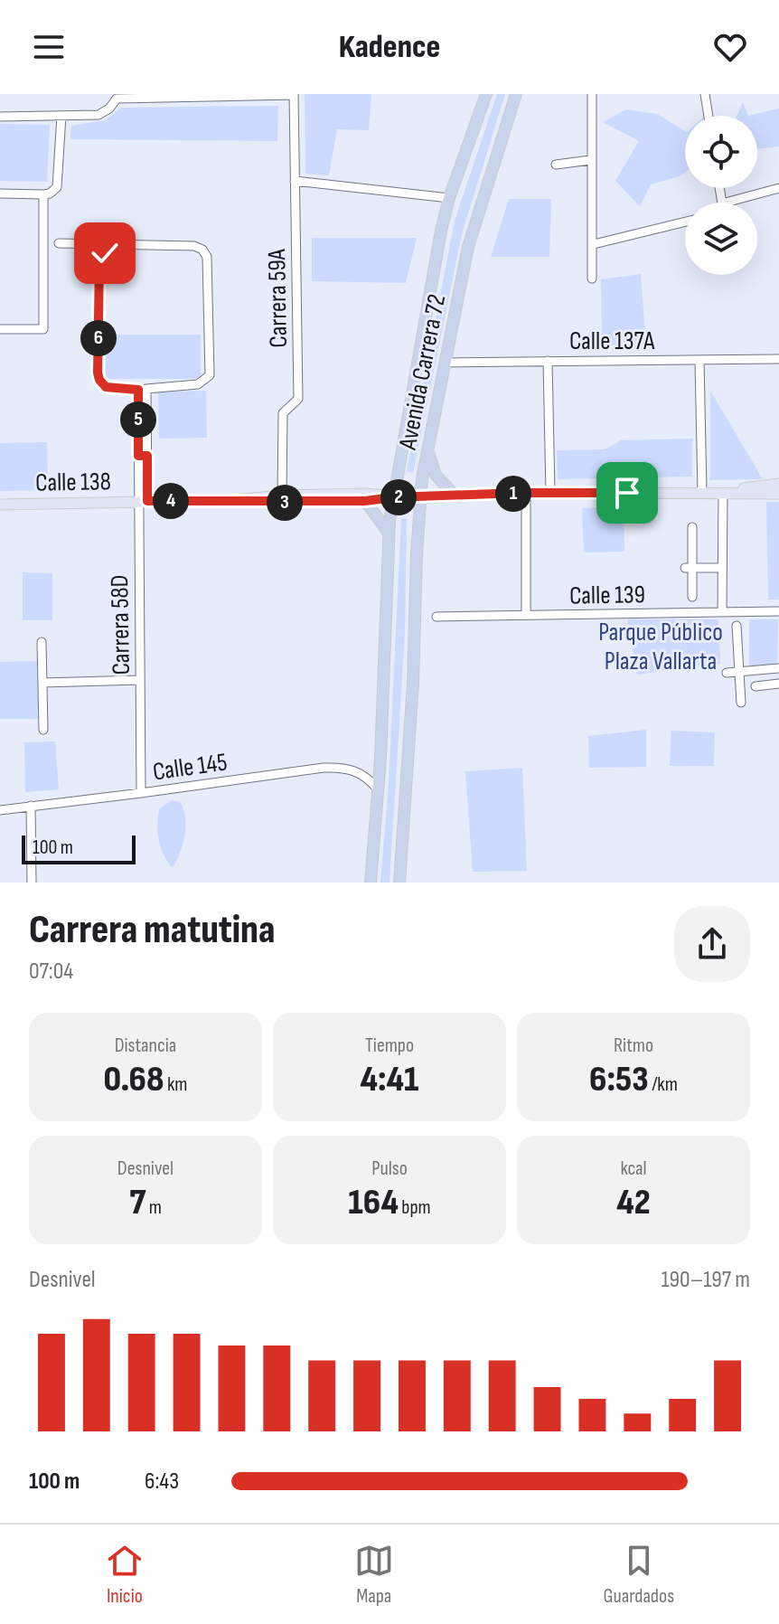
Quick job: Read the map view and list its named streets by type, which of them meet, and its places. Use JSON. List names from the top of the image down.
{
  "streets": {
    "highway": ["Avenida Carrera 72"],
    "main road": ["Calle 138"],
    "street": [
      "Carrera 59A",
      "Calle 137A",
      "Calle 139",
      "Carrera 58D",
      "Calle 145"
    ]
  },
  "crossings": [
    ["Carrera 59A", "Calle 138"],
    ["Calle 137A", "Avenida Carrera 72"],
    ["Avenida Carrera 72", "Calle 138"],
    ["Avenida Carrera 72", "Calle 145"],
    ["Calle 138", "Carrera 58D"],
    ["Carrera 58D", "Calle 145"]
  ],
  "parks": ["Parque Público Plaza Vallarta"],
  "scale_bar": "100 m",
  "page": {
    "header": "Kadence",
    "pins": [
      "6",
      "5",
      "1",
      "2",
      "4",
      "3"
    ],
    "scale": "100 m",
    "heading": ["Carrera matutina", "07:04"],
    "stats": [
      ["Distancia", "0.68 km"],
      ["Tiempo", "4:41"],
      ["Ritmo", "6:53 /km"],
      ["Desnivel", "7 m"],
      ["Pulso", "164 bpm"],
      ["kcal", "42"]
    ],
    "chart": ["Desnivel", "190–197 m"],
    "list": [
      {
        "name": "100 m",
        "note": "6:43"
      }
    ],
    "tabs": ["Inicio", "Mapa", "Guardados"]
  }
}
